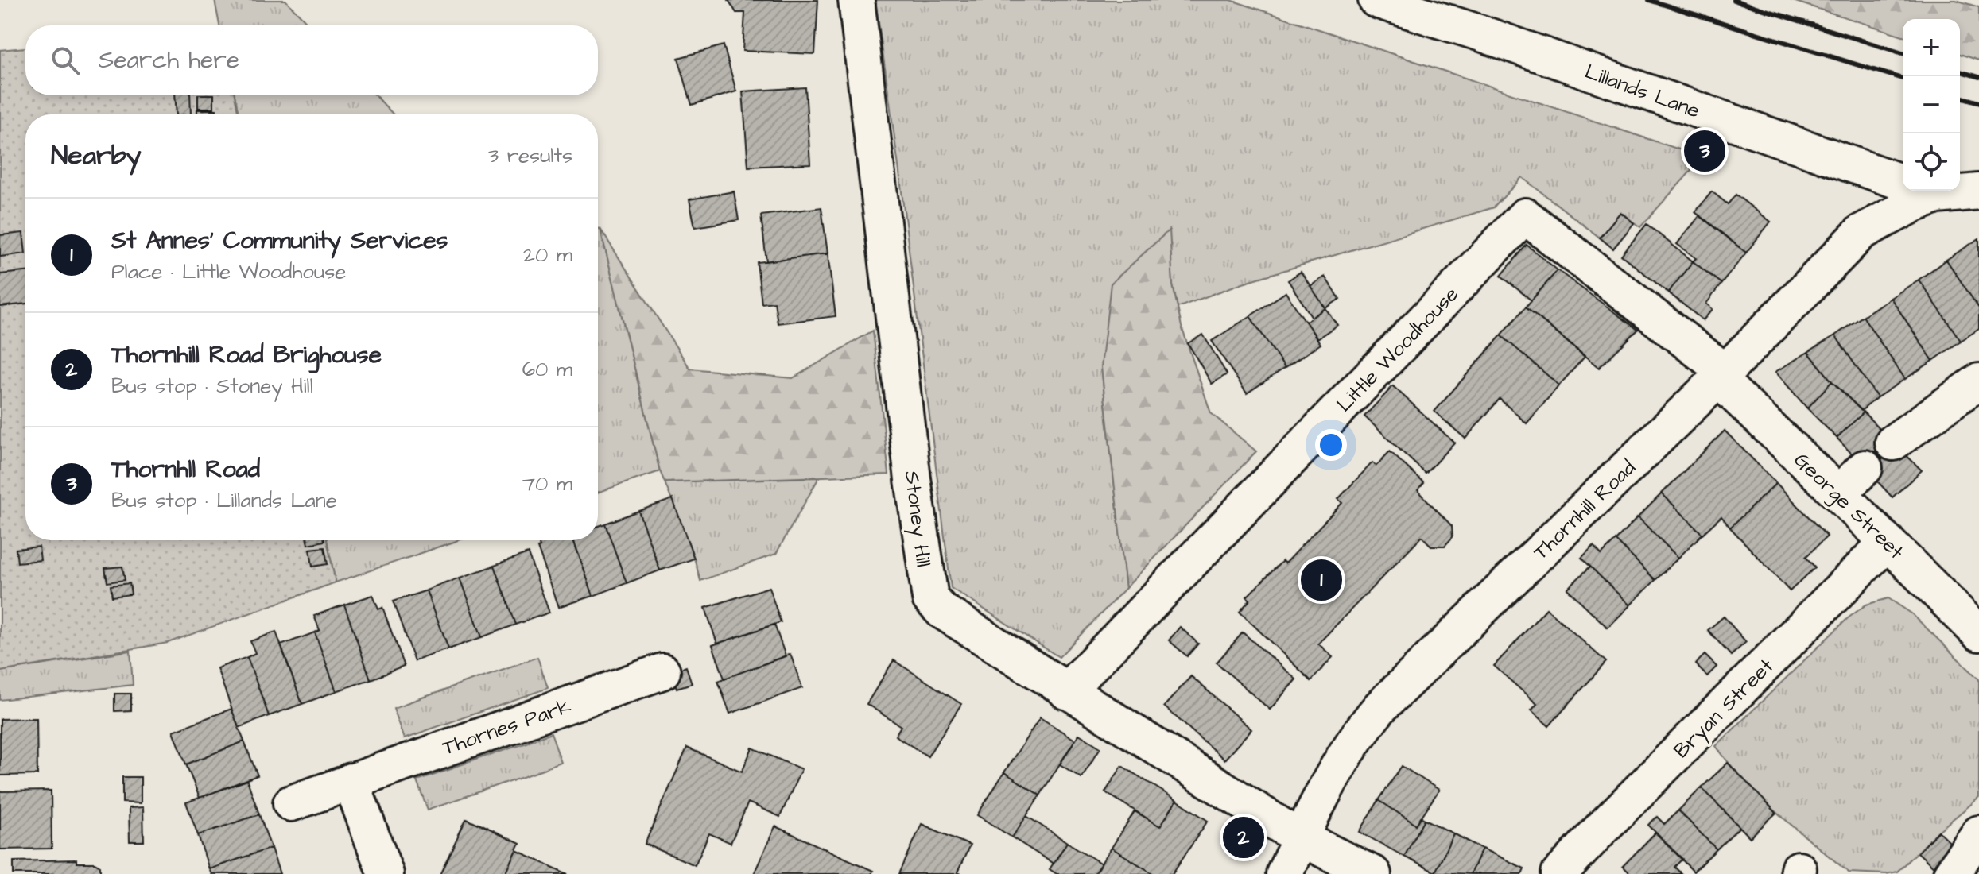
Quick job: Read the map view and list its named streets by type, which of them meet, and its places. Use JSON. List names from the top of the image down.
{
  "streets": {
    "street": [
      "Lillands Lane",
      "Little Woodhouse",
      "George Street",
      "Thornhill Road",
      "Stoney Hill",
      "Bryan Street",
      "Thornes Park"
    ]
  },
  "crossings": [
    ["Little Woodhouse", "George Street"],
    ["Little Woodhouse", "Thornhill Road"],
    ["Little Woodhouse", "Stoney Hill"],
    ["George Street", "Thornhill Road"],
    ["George Street", "Bryan Street"],
    ["Thornhill Road", "Stoney Hill"]
  ],
  "page": {
    "map_buttons": ["+", "−"],
    "search": "Search here",
    "heading": ["Nearby", "3 results"],
    "pins": ["3", "1", "2"],
    "list": [
      {
        "mark": "1",
        "name": "St Annes' Community Services",
        "note": "Place · Little Woodhouse",
        "value": "20 m"
      },
      {
        "mark": "2",
        "name": "Thornhill Road Brighouse",
        "note": "Bus stop · Stoney Hill",
        "value": "60 m"
      },
      {
        "mark": "3",
        "name": "Thornhll Road",
        "note": "Bus stop · Lillands Lane",
        "value": "70 m"
      }
    ]
  }
}
